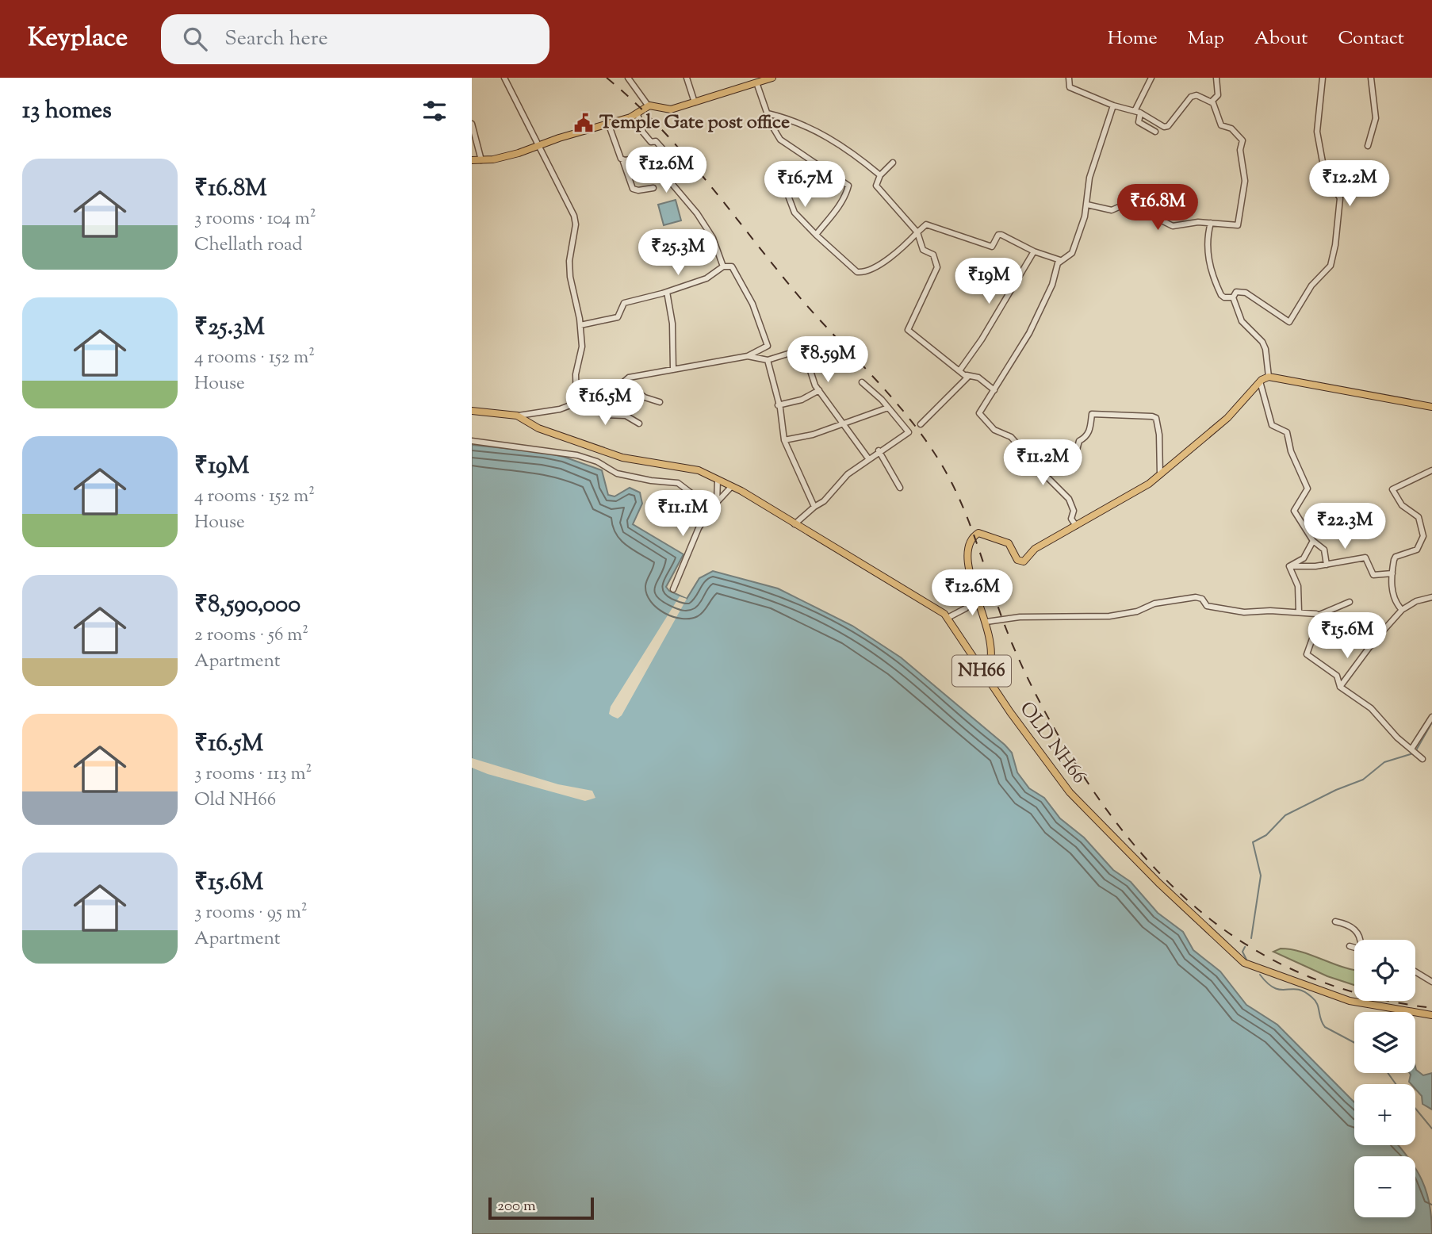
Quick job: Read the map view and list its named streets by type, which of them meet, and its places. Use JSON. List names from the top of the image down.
{
  "streets": {
    "main road": ["NH66", "OLD NH66"]
  },
  "places": {
    "public building": ["Temple Gate post office"]
  },
  "scale_bar": "200 m",
  "page": {
    "header": "Keyplace",
    "search": "Search here",
    "nav": [
      "Home",
      "Map",
      "About",
      "Contact"
    ],
    "heading": "13 homes",
    "list": [
      {
        "name": "₹16.8M",
        "note": "3 rooms · 104 m² · Chellath road"
      },
      {
        "name": "₹25.3M",
        "note": "4 rooms · 152 m² · House"
      },
      {
        "name": "₹19M",
        "note": "4 rooms · 152 m² · House"
      },
      {
        "name": "₹8,590,000",
        "note": "2 rooms · 56 m² · Apartment"
      },
      {
        "name": "₹16.5M",
        "note": "3 rooms · 113 m² · Old NH66"
      },
      {
        "name": "₹15.6M",
        "note": "3 rooms · 95 m² · Apartment"
      }
    ],
    "price": [
      "₹12.6M",
      "₹12.2M",
      "₹16.7M",
      "₹16.8M",
      "₹25.3M",
      "₹19M",
      "₹8.59M",
      "₹16.5M",
      "₹11.2M",
      "₹11.1M",
      "₹22.3M",
      "₹12.6M",
      "₹15.6M"
    ],
    "map_buttons": ["+", "−"],
    "scale": "200 m"
  }
}
